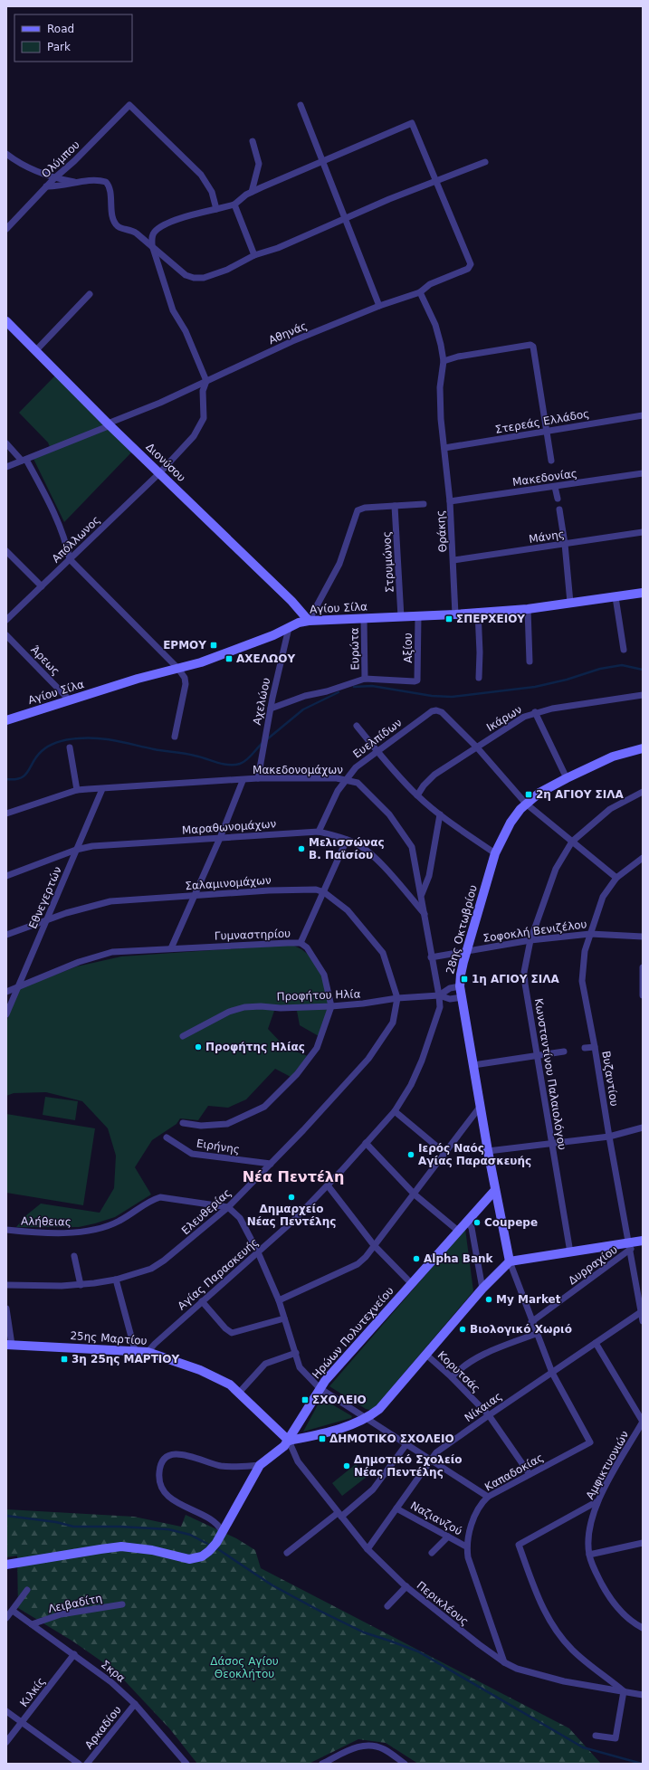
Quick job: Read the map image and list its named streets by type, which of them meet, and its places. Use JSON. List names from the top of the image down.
{
  "streets": {
    "main road": [
      "Διονύσου",
      "Αγίου Σίλα",
      "28ης Οκτωβρίου",
      "Ηρώων Πολυτεχνείου",
      "25ης Μαρτίου"
    ],
    "street": [
      "Ολύμπου",
      "Αθηνάς",
      "Στερεάς Ελλάδος",
      "Μακεδονίας",
      "Θράκης",
      "Μάνης",
      "Απόλλωνος",
      "Στρυμώνος",
      "Αξίου",
      "Ευρώτα",
      "Άρεως",
      "Αχελώου",
      "Ικάρων",
      "Ευελπίδων",
      "Μακεδονομάχων",
      "Μαραθωνομάχων",
      "Σαλαμινομάχων",
      "Εθνεγερτών",
      "Σοφοκλή Βενιζέλου",
      "Γυμναστηρίου",
      "Προφήτου Ηλία",
      "Κωνσταντίνου Παλαιολόγου",
      "Βυζαντίου",
      "Ειρήνης",
      "Ελευθερίας",
      "Αλήθειας",
      "Δυρραχίου",
      "Αγίας Παρασκευής",
      "Κορυτσάς",
      "Νίκαιας",
      "Αμφικτυονιών",
      "Καπαδοκίας",
      "Ναζιανζού",
      "Λειβαδίτη",
      "Περικλέους",
      "Σκρα",
      "Κιλκίς",
      "Αρκαδίου"
    ]
  },
  "crossings": [
    ["Αθηνάς", "Διονύσου"],
    ["Αθηνάς", "Θράκης"],
    ["Αθηνάς", "Απόλλωνος"],
    ["Στερεάς Ελλάδος", "Θράκης"],
    ["Διονύσου", "Απόλλωνος"],
    ["Διονύσου", "Αγίου Σίλα"],
    ["Μακεδονίας", "Θράκης"],
    ["Θράκης", "Μάνης"],
    ["Θράκης", "Αγίου Σίλα"],
    ["Στρυμώνος", "Αγίου Σίλα"],
    ["Αγίου Σίλα", "Αξίου"],
    ["Αγίου Σίλα", "Ευρώτα"],
    ["Αγίου Σίλα", "Άρεως"],
    ["Αγίου Σίλα", "Αχελώου"],
    ["Αξίου", "Ευρώτα"],
    ["Αχελώου", "Μακεδονομάχων"],
    ["Ικάρων", "Ευελπίδων"],
    ["Ευελπίδων", "Μακεδονομάχων"],
    ["Ευελπίδων", "Μαραθωνομάχων"],
    ["Ευελπίδων", "28ης Οκτωβρίου"],
    ["Ευελπίδων", "Κωνσταντίνου Παλαιολόγου"],
    ["Ευελπίδων", "Βυζαντίου"],
    ["Μακεδονομάχων", "Μαραθωνομάχων"],
    ["Μακεδονομάχων", "Εθνεγερτών"],
    ["Μακεδονομάχων", "Σοφοκλή Βενιζέλου"],
    ["Μακεδονομάχων", "Προφήτου Ηλία"],
    ["Μακεδονομάχων", "Αγίας Παρασκευής"],
    ["Μαραθωνομάχων", "Εθνεγερτών"],
    ["Σαλαμινομάχων", "Εθνεγερτών"],
    ["Σαλαμινομάχων", "Προφήτου Ηλία"],
    ["Σαλαμινομάχων", "Ελευθερίας"],
    ["Εθνεγερτών", "Γυμναστηρίου"],
    ["28ης Οκτωβρίου", "Σοφοκλή Βενιζέλου"],
    ["28ης Οκτωβρίου", "Προφήτου Ηλία"],
    ["28ης Οκτωβρίου", "Ηρώων Πολυτεχνείου"],
    ["Σοφοκλή Βενιζέλου", "Κωνσταντίνου Παλαιολόγου"],
    ["Σοφοκλή Βενιζέλου", "Βυζαντίου"],
    ["Γυμναστηρίου", "Προφήτου Ηλία"],
    ["Προφήτου Ηλία", "Ελευθερίας"],
    ["Προφήτου Ηλία", "Αγίας Παρασκευής"],
    ["Βυζαντίου", "Δυρραχίου"],
    ["Βυζαντίου", "Νίκαιας"],
    ["Ειρήνης", "Ελευθερίας"],
    ["Ελευθερίας", "Αλήθειας"],
    ["Αγίας Παρασκευής", "25ης Μαρτίου"],
    ["Ηρώων Πολυτεχνείου", "25ης Μαρτίου"],
    ["Ηρώων Πολυτεχνείου", "Περικλέους"],
    ["25ης Μαρτίου", "Περικλέους"],
    ["Κορυτσάς", "Νίκαιας"],
    ["Κορυτσάς", "Καπαδοκίας"],
    ["Νίκαιας", "Καπαδοκίας"],
    ["Νίκαιας", "Ναζιανζού"],
    ["Νίκαιας", "Περικλέους"],
    ["Καπαδοκίας", "Ναζιανζού"],
    ["Καπαδοκίας", "Περικλέους"],
    ["Λειβαδίτη", "Σκρα"],
    ["Σκρα", "Κιλκίς"],
    ["Σκρα", "Αρκαδίου"]
  ],
  "districts": ["Νέα Πεντέλη"],
  "parks": ["Δάσος Αγίου Θεοκλήτου"],
  "places": {
    "transit": [
      "ΣΠΕΡΧΕΙΟΥ",
      "ΕΡΜΟΥ",
      "ΑΧΕΛΩΟΥ",
      "2η ΑΓΙΟΥ ΣΙΛΑ",
      "1η ΑΓΙΟΥ ΣΙΛΑ",
      "3η 25ης ΜΑΡΤΙΟΥ",
      "ΣΧΟΛΕΙΟ",
      "ΔΗΜΟΤΙΚΟ ΣΧΟΛΕΙΟ"
    ],
    "other": [
      "Μελισσώνας B. Παϊσίου",
      "Προφήτης Ηλίας",
      "Ιερός Ναός Αγίας Παρασκευής",
      "Δημαρχείο Νέας Πεντέλης",
      "Coupepe",
      "Alpha Bank",
      "My Market",
      "Βιολογικό Χωριό",
      "Δημοτικό Σχολείο Νέας Πεντέλης"
    ]
  },
  "legend": ["Road", "Park"]
}
